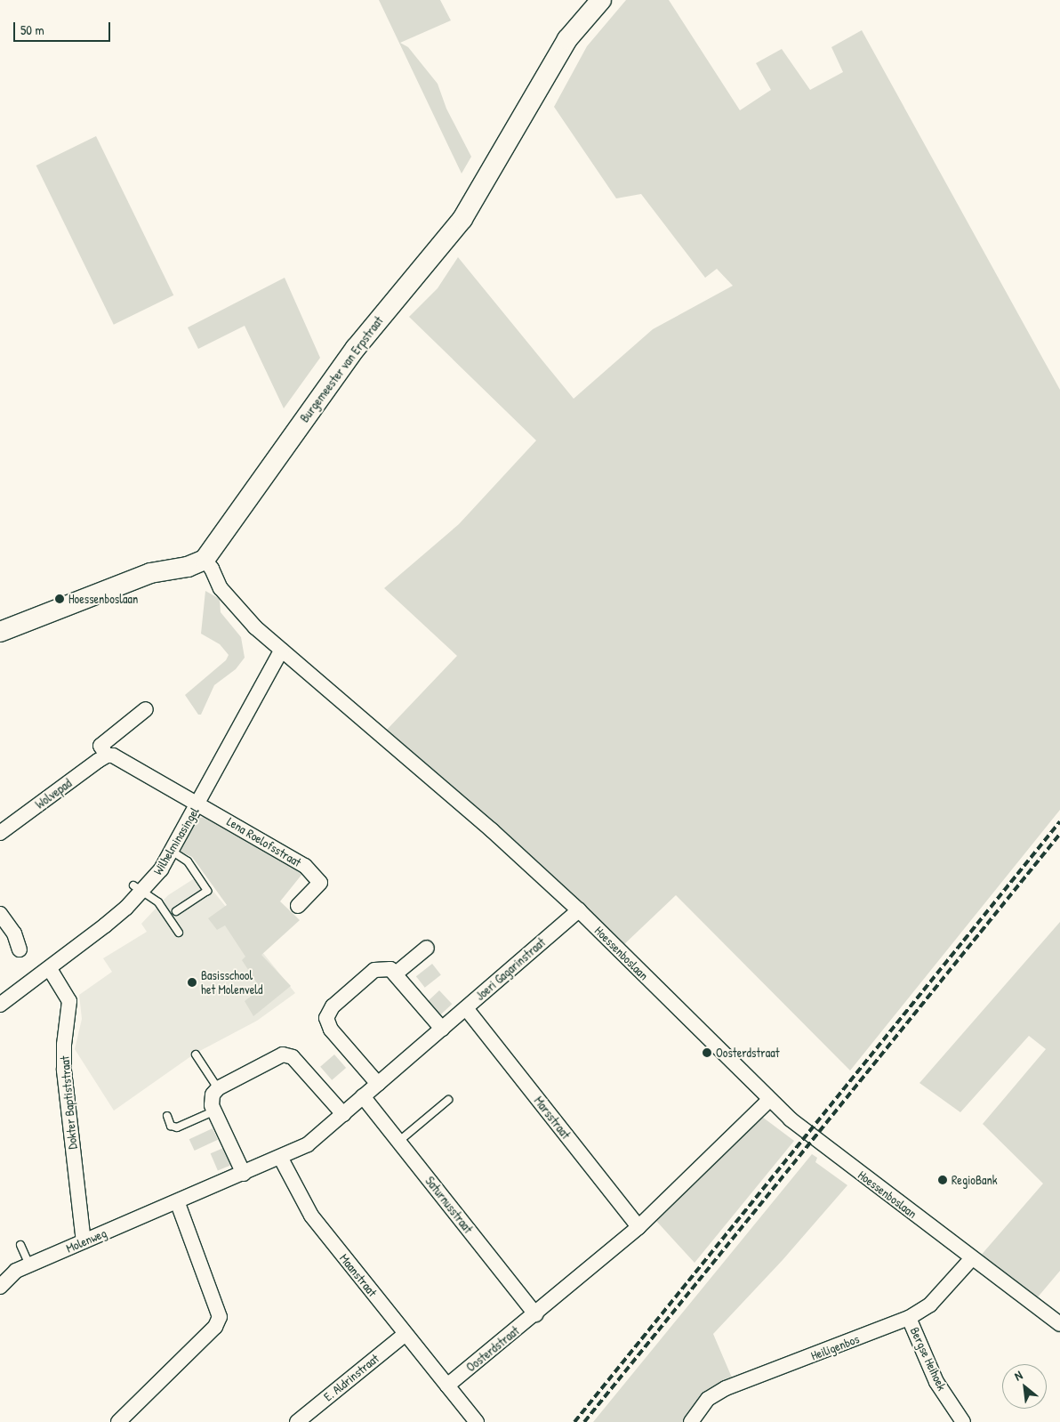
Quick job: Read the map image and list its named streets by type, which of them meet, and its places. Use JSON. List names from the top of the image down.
{
  "streets": {
    "street": [
      "Burgemeester van Erpstraat",
      "Wolvepad",
      "Wilhelminasingel",
      "Lena Roelofsstraat",
      "Hoessenboslaan",
      "Joeri Gagarinstraat",
      "Dokter Baptiststraat",
      "Marsstraat",
      "Saturnusstraat",
      "Molenweg",
      "Maanstraat",
      "Heiligenbos",
      "Oosterdstraat",
      "Bergse Heihoek",
      "E. Aldrinstraat"
    ]
  },
  "crossings": [
    ["Burgemeester van Erpstraat", "Hoessenboslaan"],
    ["Wilhelminasingel", "Lena Roelofsstraat"],
    ["Wilhelminasingel", "Hoessenboslaan"],
    ["Wilhelminasingel", "Dokter Baptiststraat"],
    ["Hoessenboslaan", "Joeri Gagarinstraat"],
    ["Hoessenboslaan", "Heiligenbos"],
    ["Hoessenboslaan", "Oosterdstraat"],
    ["Joeri Gagarinstraat", "Marsstraat"],
    ["Joeri Gagarinstraat", "Saturnusstraat"],
    ["Joeri Gagarinstraat", "Molenweg"],
    ["Joeri Gagarinstraat", "Maanstraat"],
    ["Dokter Baptiststraat", "Molenweg"],
    ["Marsstraat", "Oosterdstraat"],
    ["Saturnusstraat", "Oosterdstraat"],
    ["Maanstraat", "Oosterdstraat"],
    ["Maanstraat", "E. Aldrinstraat"],
    ["Heiligenbos", "Bergse Heihoek"]
  ],
  "places": [
    "Hoessenboslaan",
    "Basisschool het Molenveld",
    "Oosterdstraat",
    "RegioBank"
  ],
  "scale_bar": "50 m",
  "north": "top left"
}
